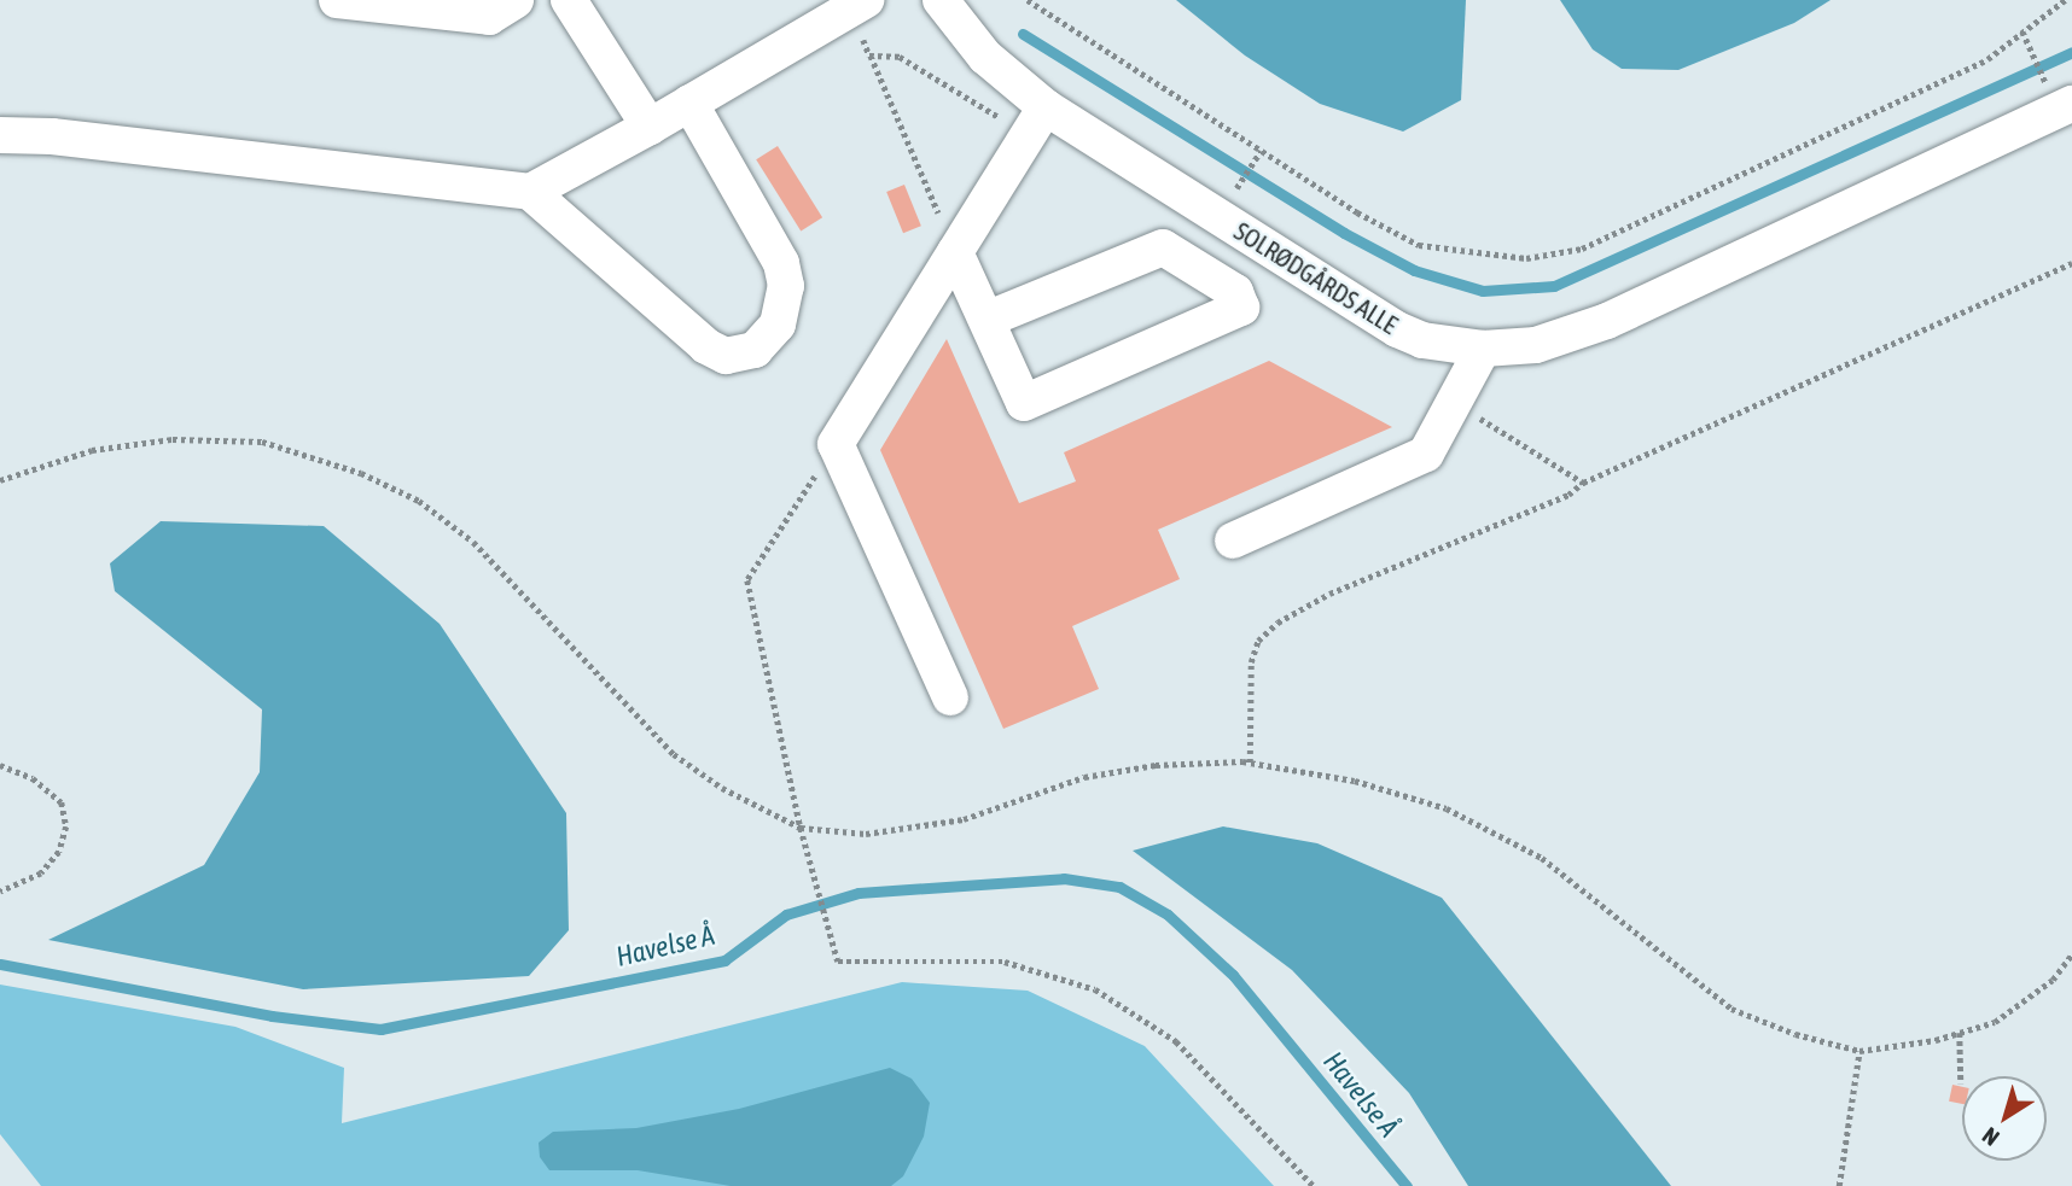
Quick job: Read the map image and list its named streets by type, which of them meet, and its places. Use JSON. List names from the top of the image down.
{
  "streets": {
    "lane": ["SOLRØDGÅRDS ALLE"]
  },
  "water": ["Havelse Å"],
  "north": "bottom left"
}
